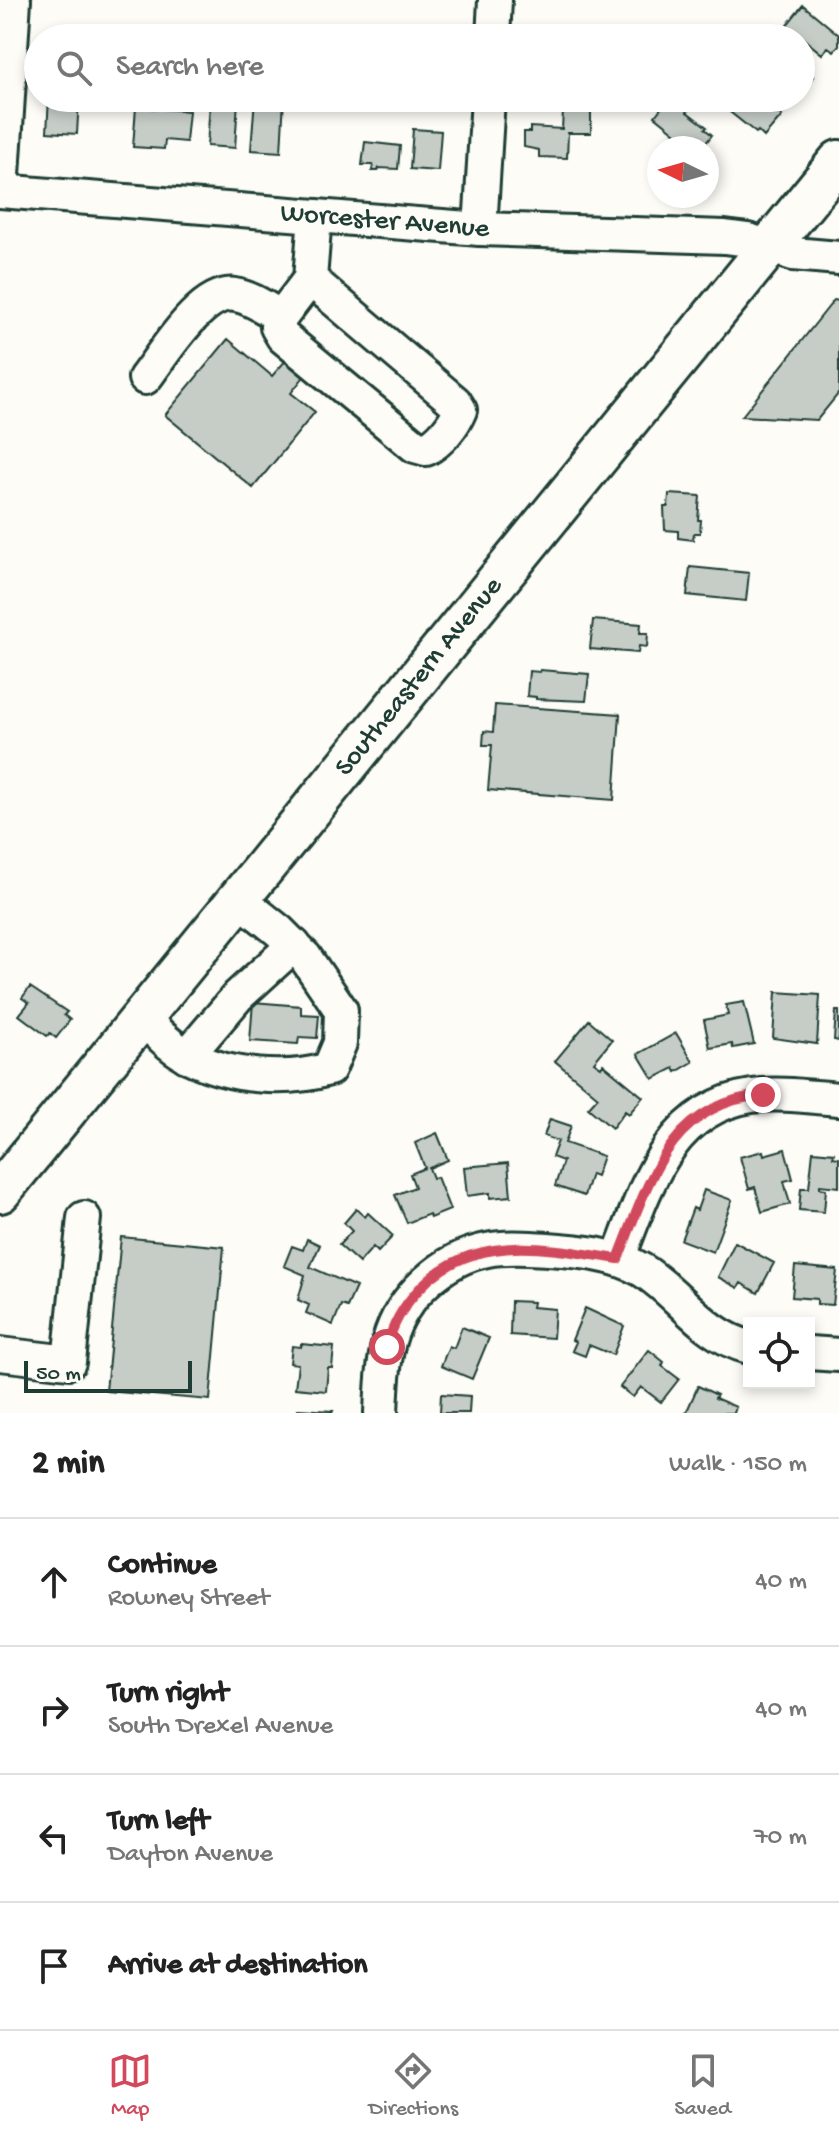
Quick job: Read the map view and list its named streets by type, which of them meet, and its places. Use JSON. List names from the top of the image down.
{
  "streets": {
    "main road": ["Southeastern Avenue"],
    "street": ["Worcester Avenue"]
  },
  "crossings": [
    ["Worcester Avenue", "Southeastern Avenue"]
  ],
  "scale_bar": "50 m",
  "north": "left",
  "page": {
    "search": "Search here",
    "scale": "50 m",
    "heading": ["2 min", "Walk · 150 m"],
    "list": [
      ["Continue", "Rowney Street", "40 m"],
      ["Turn right", "South Drexel Avenue", "40 m"],
      ["Turn left", "Dayton Avenue", "70 m"],
      "Arrive at destination"
    ],
    "nav": ["Map", "Directions", "Saved"]
  }
}
